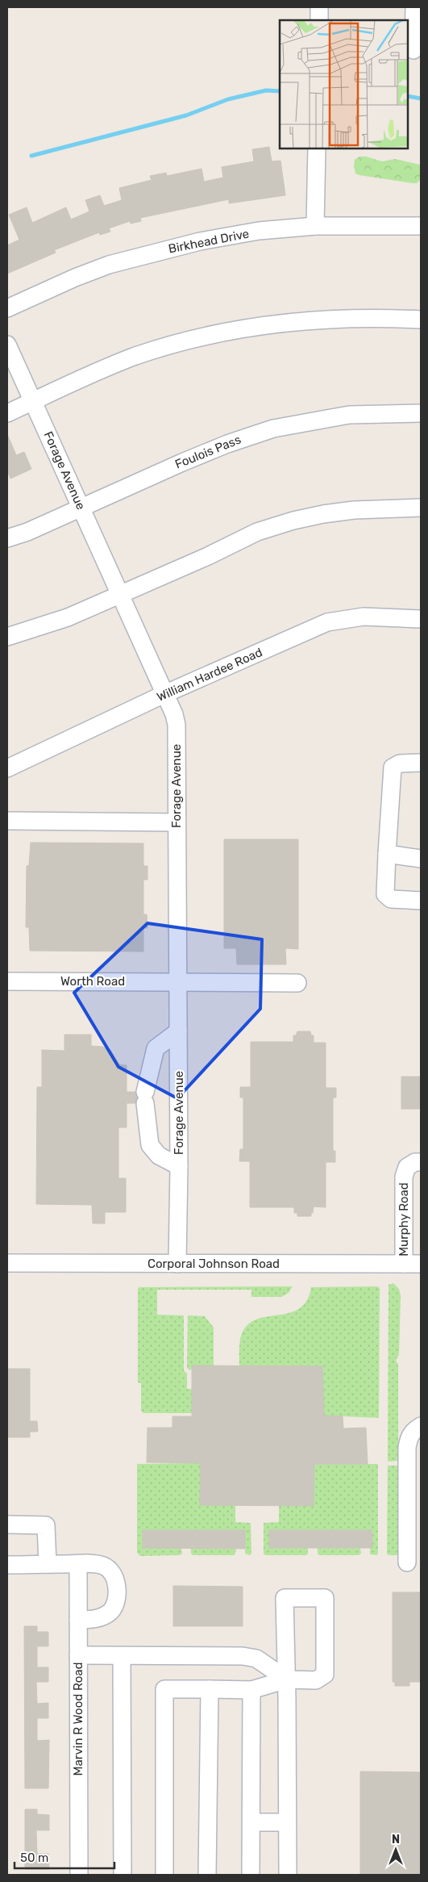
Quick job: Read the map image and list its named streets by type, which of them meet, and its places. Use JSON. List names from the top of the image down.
{
  "streets": {
    "street": [
      "Birkhead Drive",
      "Foulois Pass",
      "Forage Avenue",
      "William Hardee Road",
      "Worth Road",
      "Murphy Road",
      "Corporal Johnson Road",
      "Marvin R Wood Road"
    ]
  },
  "crossings": [
    ["Foulois Pass", "Forage Avenue"],
    ["Forage Avenue", "William Hardee Road"],
    ["Forage Avenue", "Worth Road"],
    ["Forage Avenue", "Corporal Johnson Road"],
    ["Murphy Road", "Corporal Johnson Road"]
  ],
  "scale_bar": "50 m",
  "north": "top"
}
